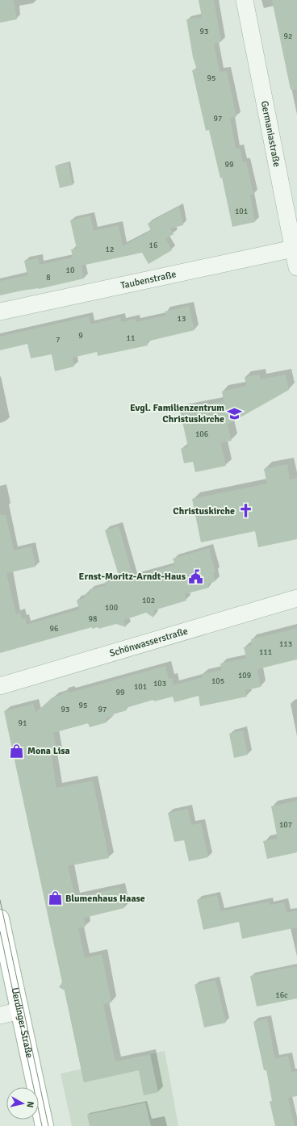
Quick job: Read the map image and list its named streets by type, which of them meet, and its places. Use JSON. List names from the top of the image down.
{
  "streets": {
    "main road": ["Uerdinger Straße"],
    "street": ["Germaniastraße", "Taubenstraße", "Schönwasserstraße"]
  },
  "crossings": [
    ["Germaniastraße", "Taubenstraße"]
  ],
  "places": {
    "school or university": ["Evgl. Familienzentrum Christuskirche"],
    "church": ["Christuskirche"],
    "public building": ["Ernst-Moritz-Arndt-Haus"],
    "shop": ["Mona Lisa", "Blumenhaus Haase"]
  },
  "house_numbers": [
    "93",
    "92",
    "95",
    "97",
    "99",
    "101",
    "16",
    "12",
    "10",
    "8",
    "13",
    "9",
    "11",
    "7",
    "106",
    "102",
    "100",
    "98",
    "96",
    "113",
    "111",
    "109",
    "105",
    "103",
    "101",
    "99",
    "95",
    "93",
    "97",
    "91",
    "107",
    "16c"
  ],
  "north": "right"
}
